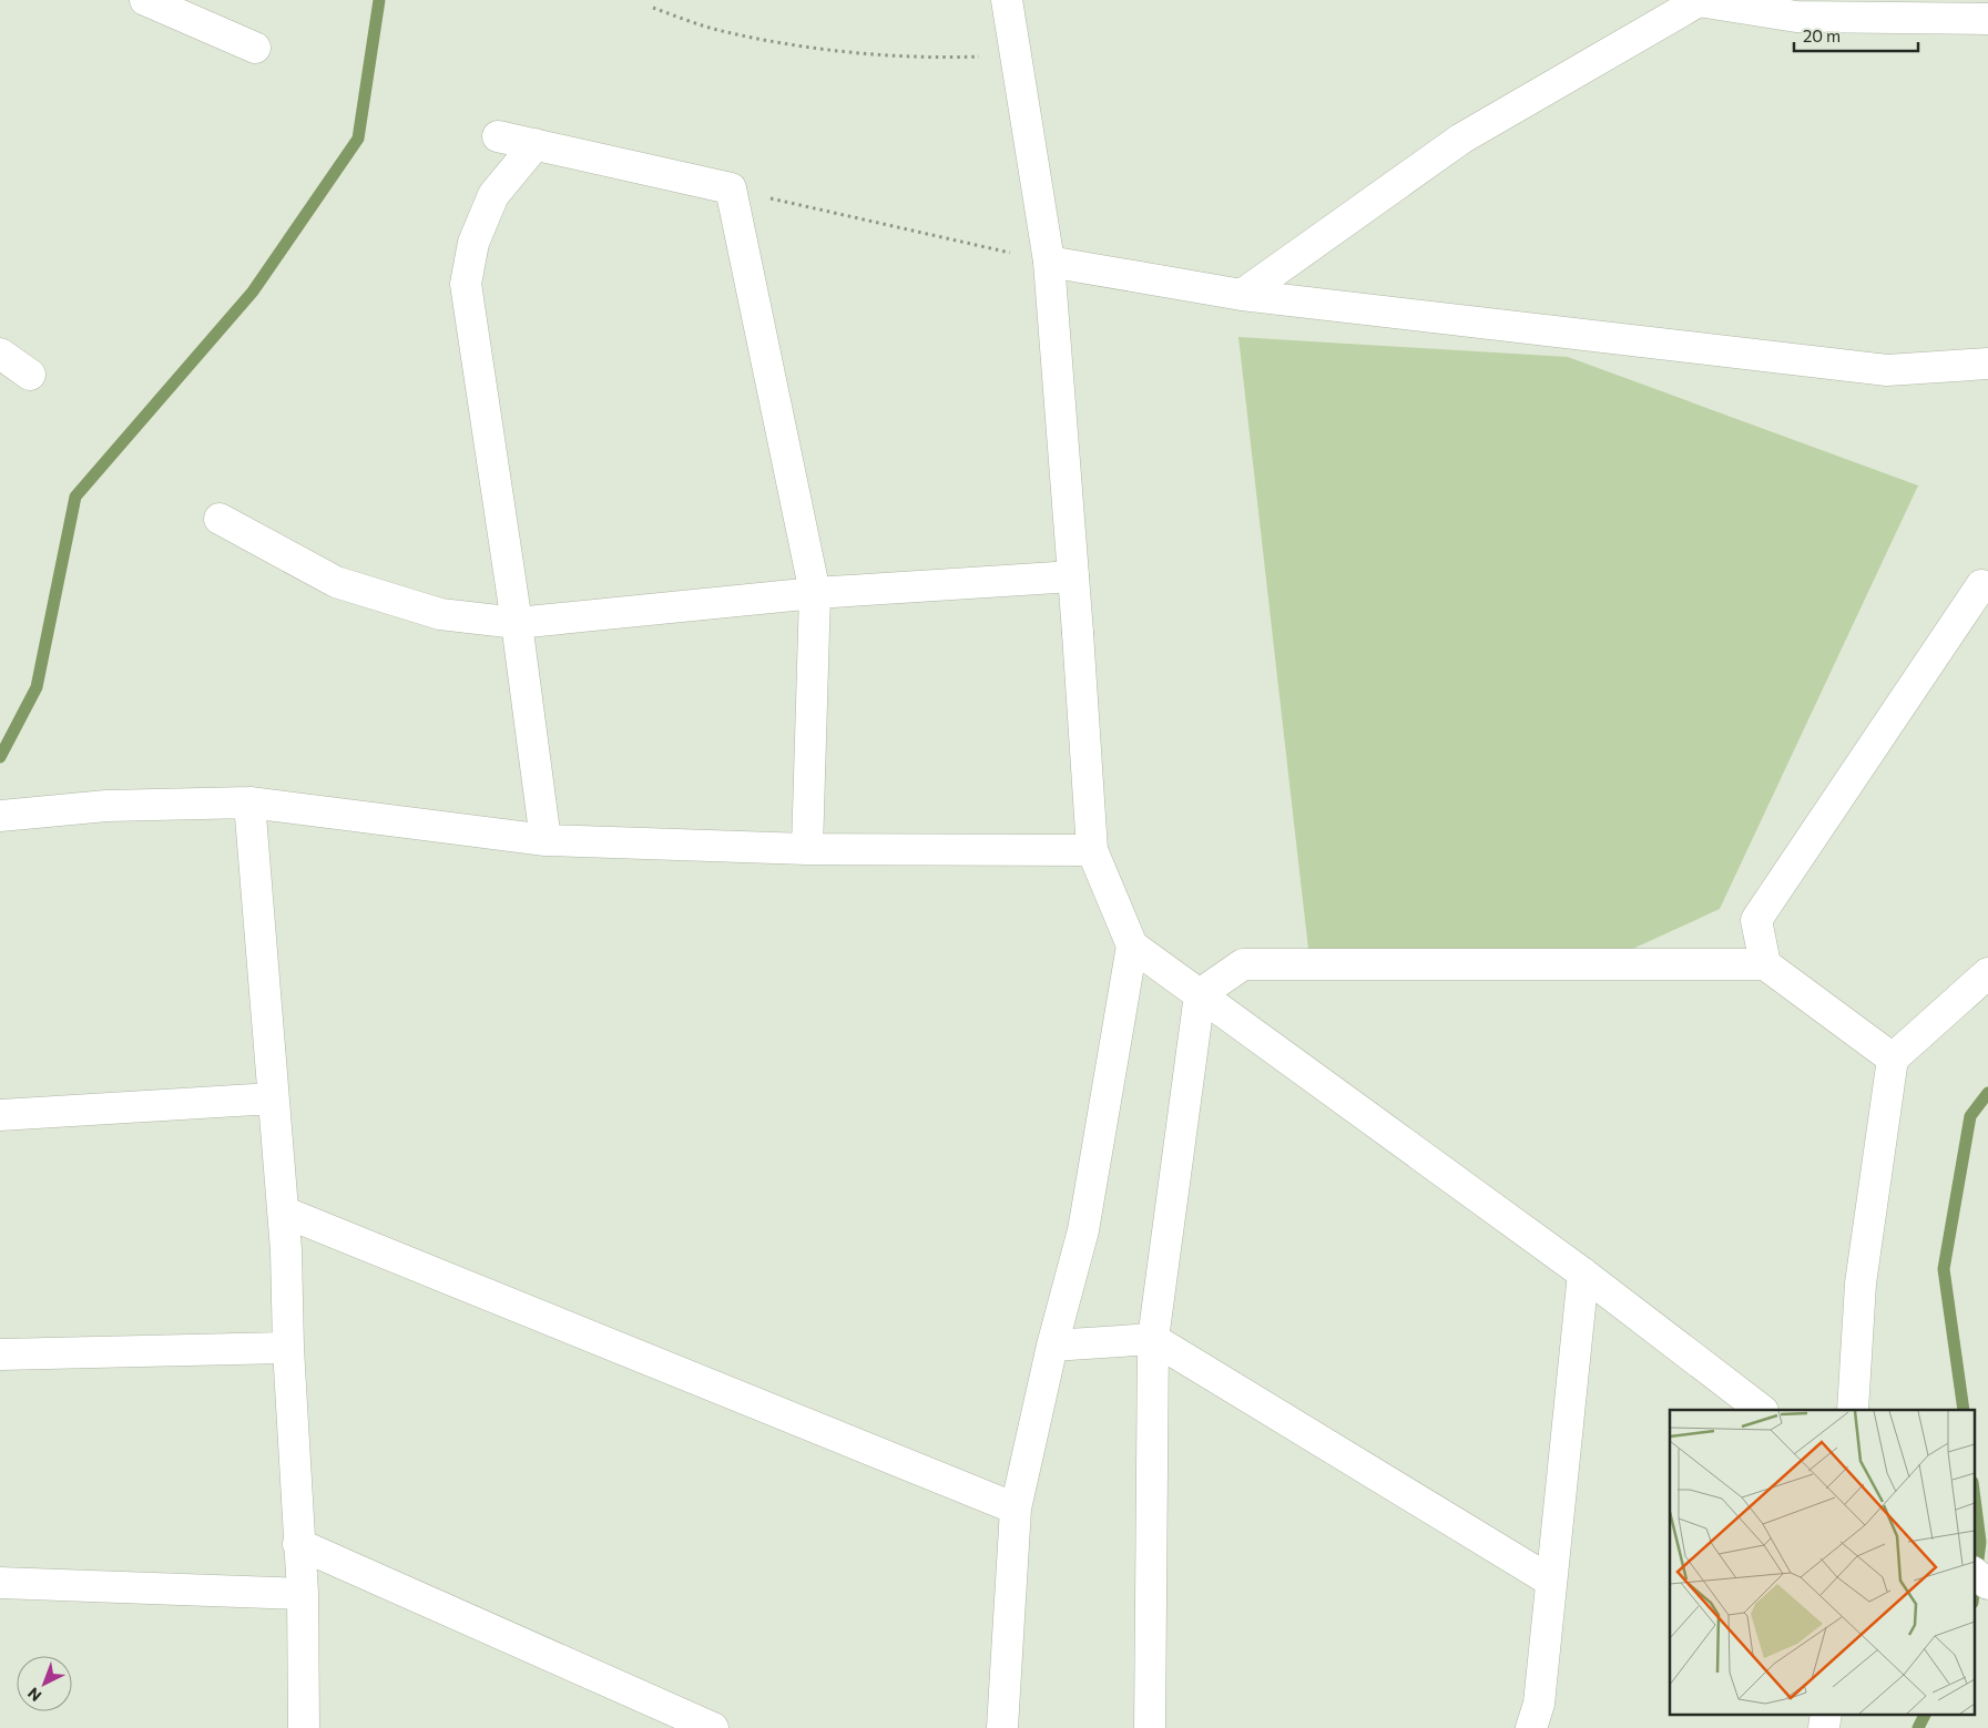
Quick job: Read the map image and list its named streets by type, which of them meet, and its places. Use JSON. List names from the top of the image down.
{
  "scale_bar": "20 m",
  "north": "bottom left"
}
